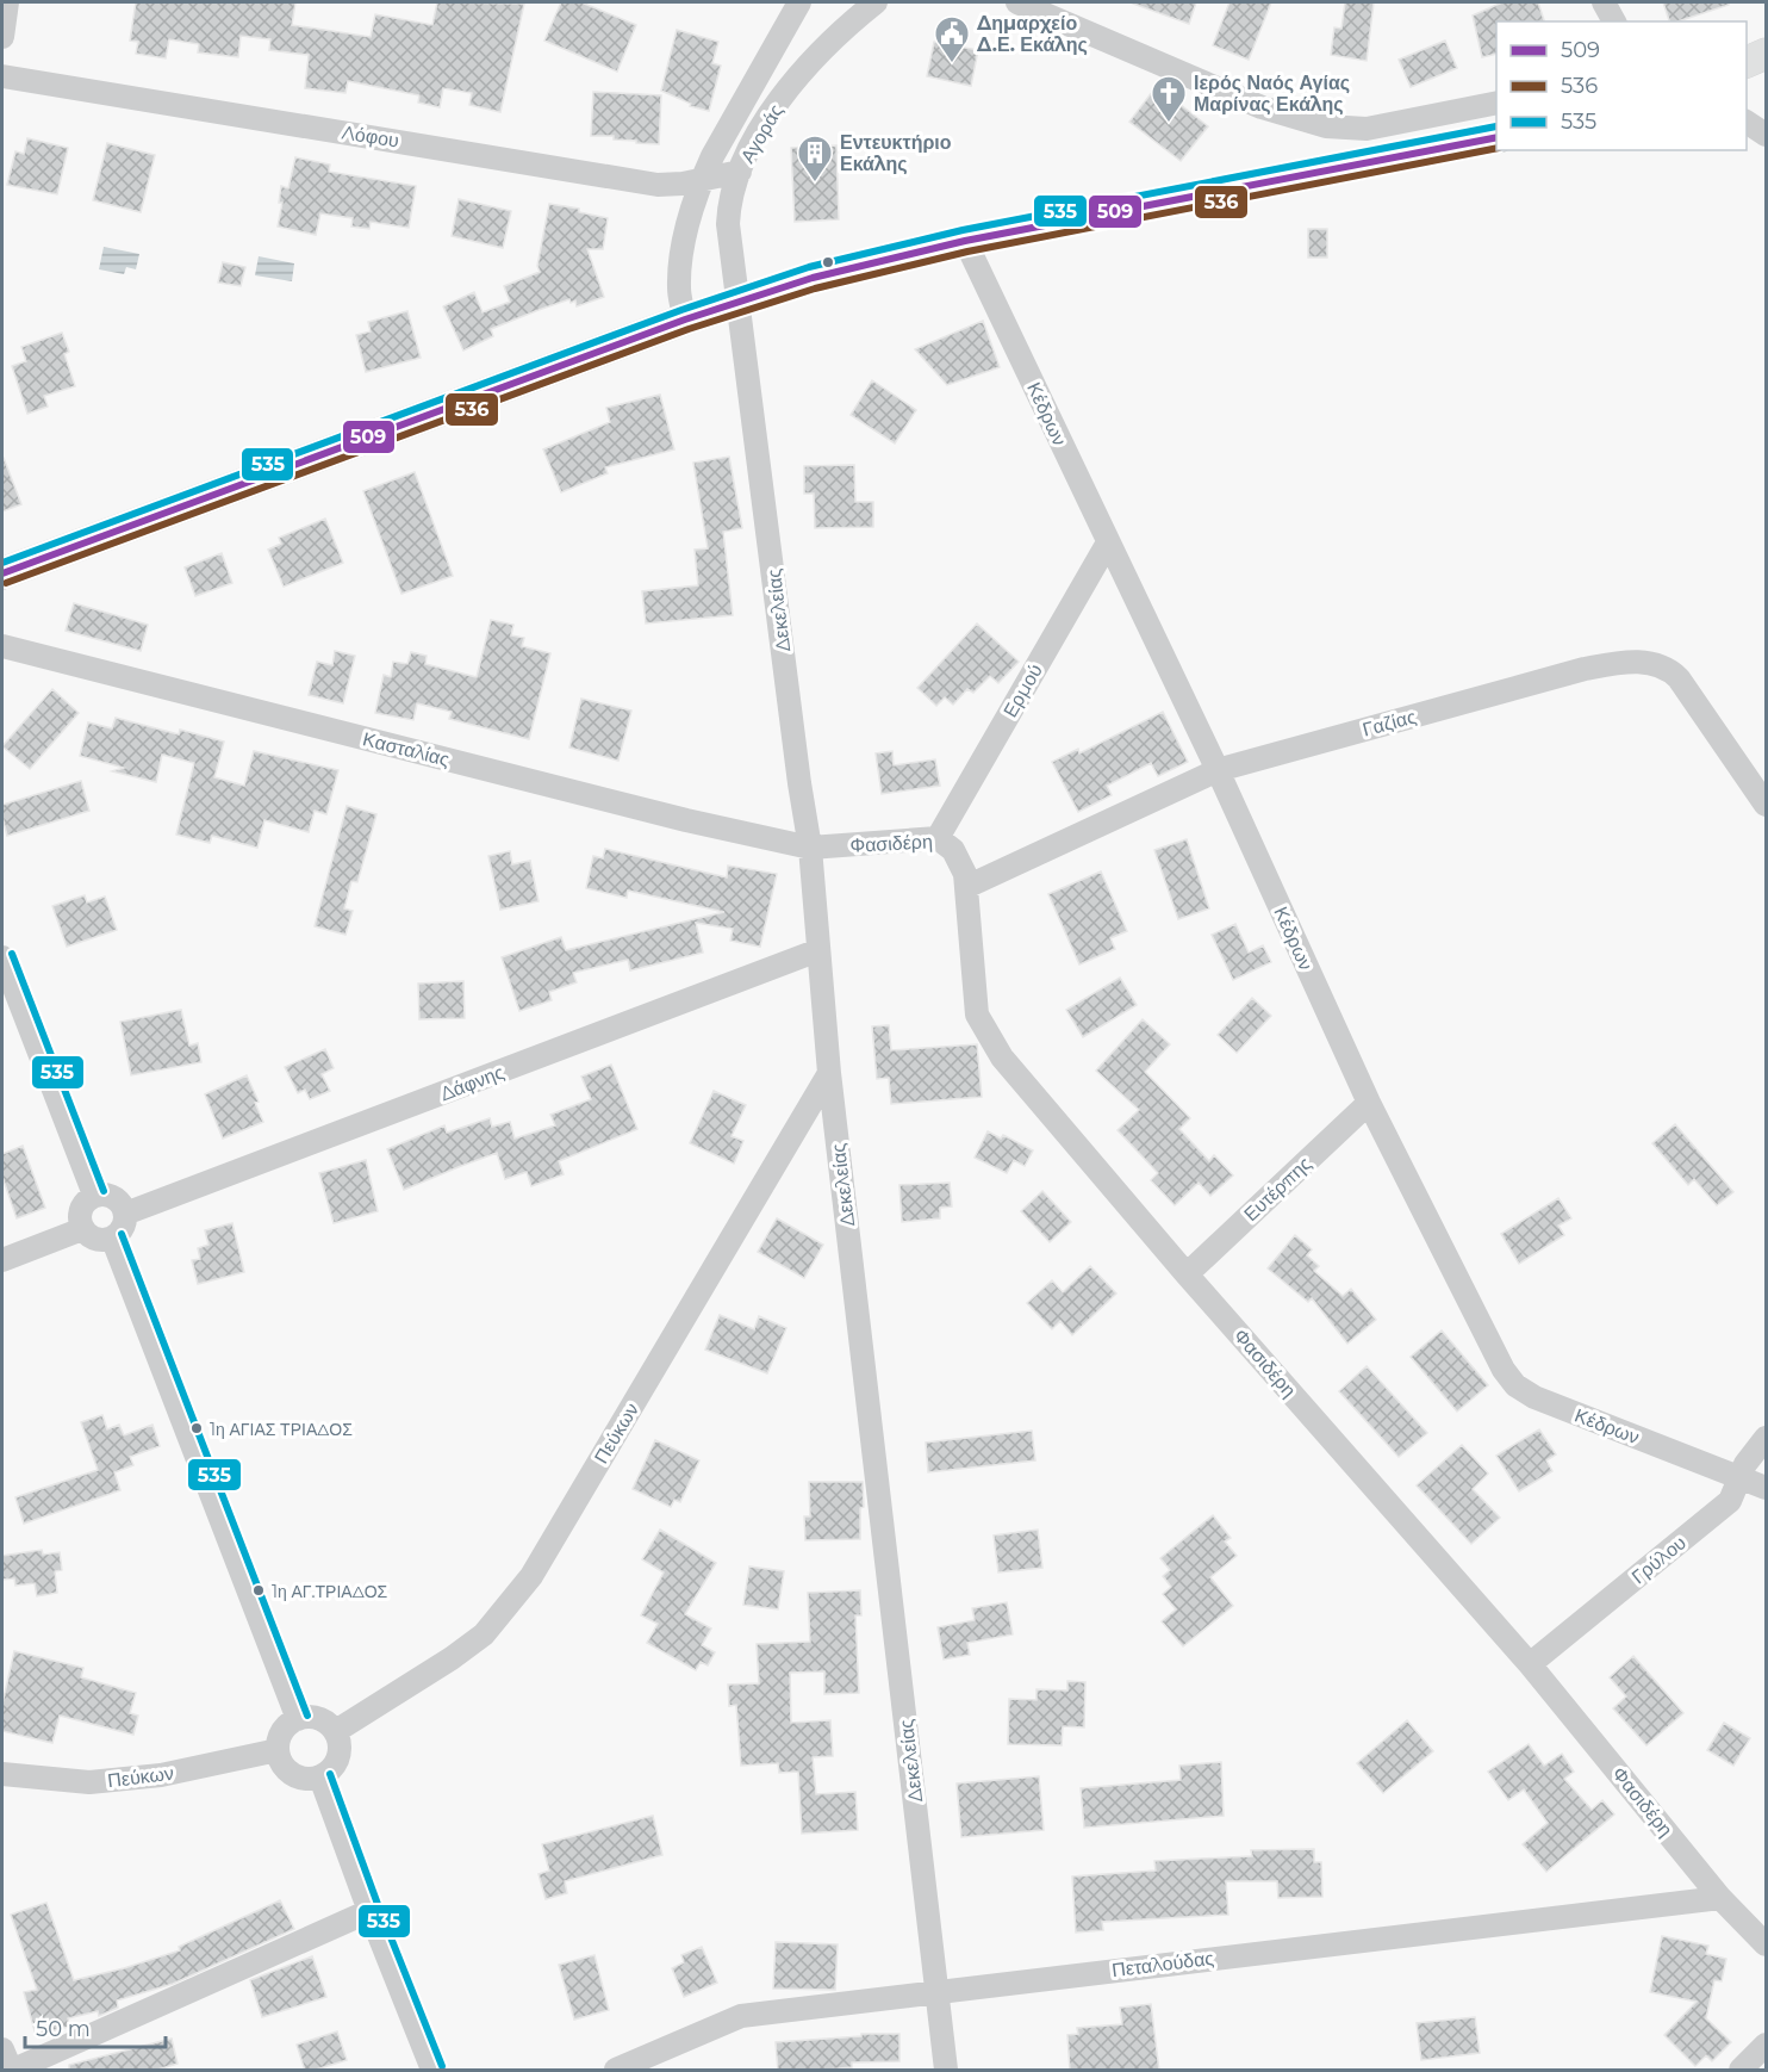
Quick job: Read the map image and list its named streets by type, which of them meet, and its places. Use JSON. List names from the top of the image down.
{
  "streets": {
    "street": [
      "Αγοράς",
      "Λόφου",
      "Κέδρων",
      "Δεκελείας",
      "Ερμού",
      "Γαζίας",
      "Κασταλίας",
      "Φασιδέρη",
      "Δάφνης",
      "Ευτέρπης",
      "Πεύκων",
      "Γρύλου",
      "Πεταλούδας"
    ]
  },
  "crossings": [
    ["Αγοράς", "Λόφου"],
    ["Αγοράς", "Δεκελείας"],
    ["Κέδρων", "Ερμού"],
    ["Κέδρων", "Γαζίας"],
    ["Κέδρων", "Ευτέρπης"],
    ["Κέδρων", "Γρύλου"],
    ["Δεκελείας", "Κασταλίας"],
    ["Δεκελείας", "Φασιδέρη"],
    ["Δεκελείας", "Δάφνης"],
    ["Δεκελείας", "Πεύκων"],
    ["Δεκελείας", "Πεταλούδας"],
    ["Ερμού", "Φασιδέρη"],
    ["Γαζίας", "Φασιδέρη"],
    ["Κασταλίας", "Φασιδέρη"],
    ["Φασιδέρη", "Ευτέρπης"],
    ["Φασιδέρη", "Γρύλου"],
    ["Φασιδέρη", "Πεταλούδας"]
  ],
  "places": {
    "public building": ["Δημαρχείο Δ.Ε. Εκάλης"],
    "church": ["Ιερός Ναός Αγίας Μαρίνας Εκάλης"],
    "building": ["Εντευκτήριο Εκάλης"],
    "other": ["1η ΑΓΙΑΣ ΤΡΙΑΔΟΣ", "1η ΑΓ.ΤΡΙΑΔΟΣ"]
  },
  "lines": ["transit line 535", "transit line 509", "transit line 536"],
  "legend": ["509", "536", "535"],
  "scale_bar": "50 m"
}
